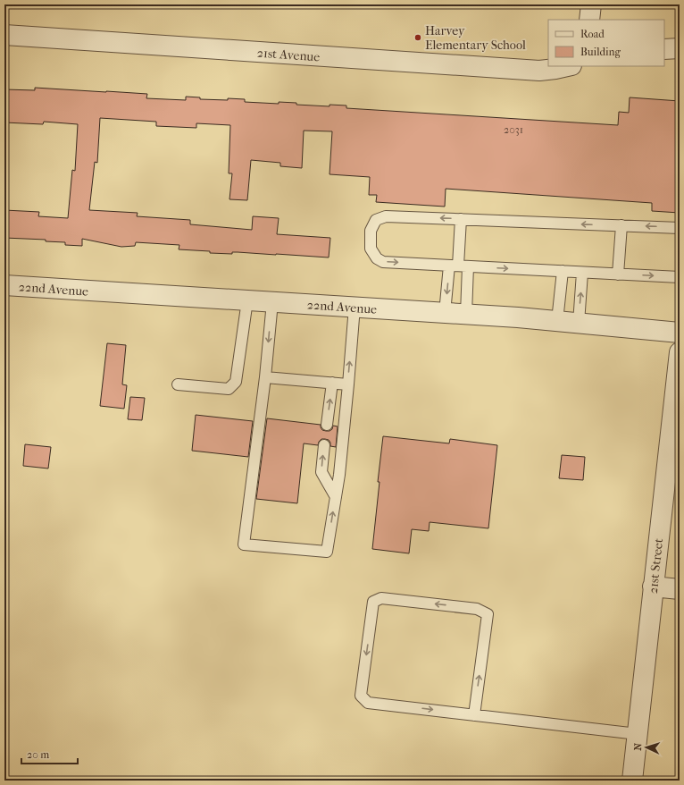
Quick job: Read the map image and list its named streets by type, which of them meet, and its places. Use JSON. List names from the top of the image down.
{
  "streets": {
    "street": ["21st Avenue", "22nd Avenue", "21st Street"]
  },
  "places": ["Harvey Elementary School"],
  "house_numbers": ["2031"],
  "legend": ["Road", "Building"],
  "scale_bar": "20 m",
  "north": "left"
}
